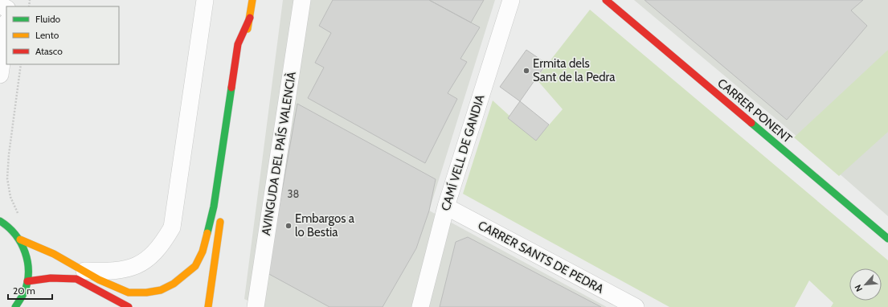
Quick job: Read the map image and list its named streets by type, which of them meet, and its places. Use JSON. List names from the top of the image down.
{
  "streets": {
    "street": [
      "CARRER PONENT",
      "CAMÍ VELL DE GANDIA",
      "AVINGUDA DEL PAÍS VALENCIÀ",
      "CARRER SANTS DE PEDRA"
    ]
  },
  "crossings": [
    ["CAMÍ VELL DE GANDIA", "CARRER SANTS DE PEDRA"]
  ],
  "places": ["Ermita dels Sant de la Pedra", "Embargos a lo Bestia"],
  "house_numbers": ["38"],
  "legend": ["Fluido", "Lento", "Atasco"],
  "scale_bar": "20 m",
  "north": "bottom left"
}
